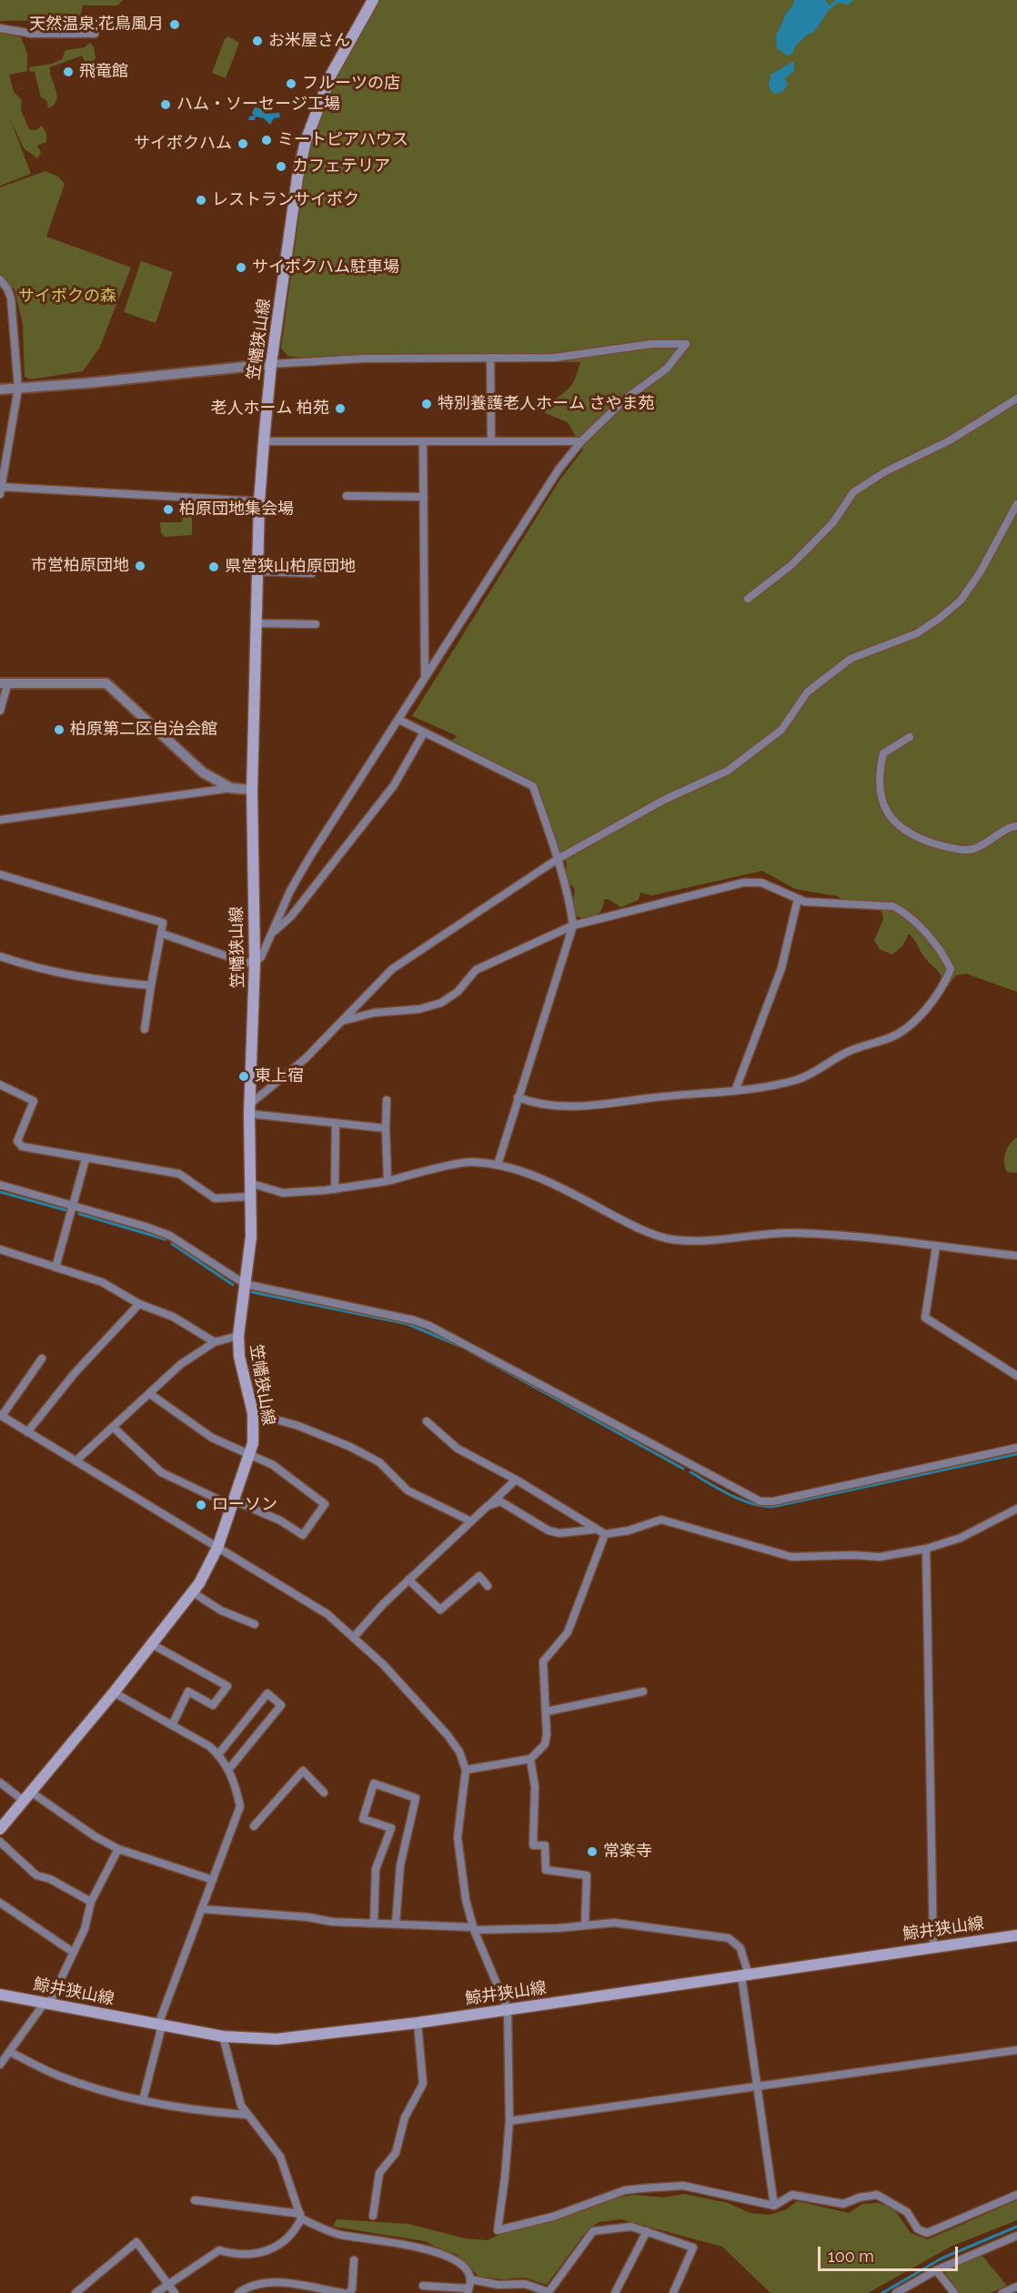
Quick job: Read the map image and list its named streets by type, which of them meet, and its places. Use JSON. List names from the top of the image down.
{
  "streets": {
    "main road": ["笠幡狭山線", "鯨井狭山線"]
  },
  "parks": ["サイボクの森"],
  "places": [
    "天然温泉;花鳥風月",
    "お米屋さん",
    "飛竜館",
    "フルーツの店",
    "ハム・ソーセージ工場",
    "ミートピアハウス",
    "サイボクハム",
    "カフェテリア",
    "レストランサイボク",
    "サイボクハム駐車場",
    "特別養護老人ホーム さやま苑",
    "老人ホーム 柏苑",
    "柏原団地集会場",
    "市営柏原団地",
    "県営狭山柏原団地",
    "柏原第二区自治会館",
    "東上宿",
    "ローソン",
    "常楽寺"
  ],
  "scale_bar": "100 m"
}
